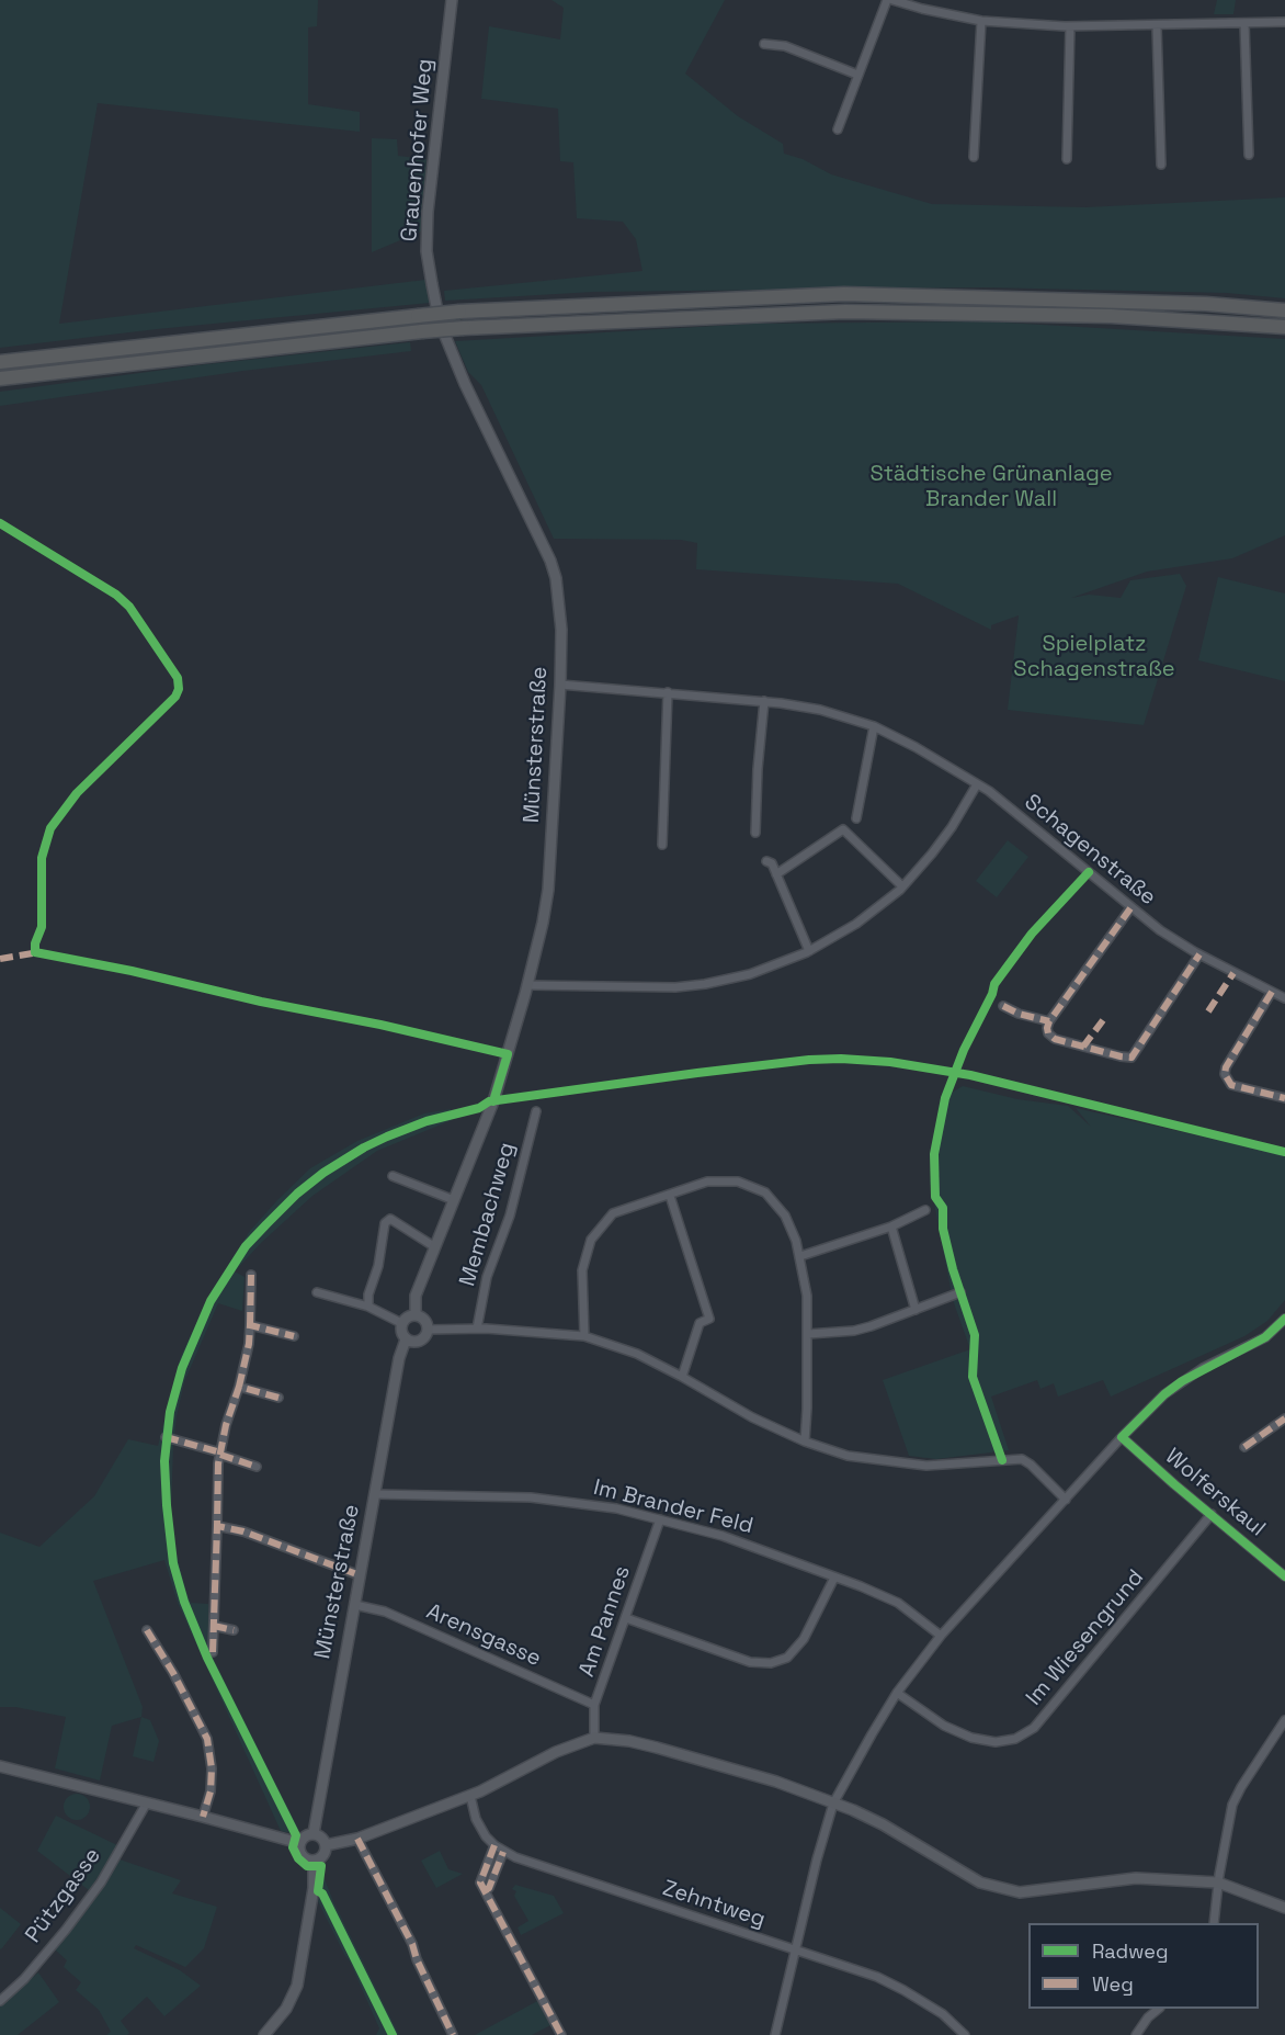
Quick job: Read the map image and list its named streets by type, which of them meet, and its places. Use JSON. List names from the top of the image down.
{
  "streets": {
    "street": [
      "Grauenhofer Weg",
      "Münsterstraße",
      "Schagenstraße",
      "Membachweg",
      "Wolferskaul",
      "Im Brander Feld",
      "Am Pannes",
      "Arensgasse",
      "Im Wiesengrund",
      "Pützgasse",
      "Zehntweg"
    ]
  },
  "crossings": [
    ["Grauenhofer Weg", "Münsterstraße"],
    ["Münsterstraße", "Schagenstraße"],
    ["Münsterstraße", "Im Brander Feld"],
    ["Münsterstraße", "Arensgasse"],
    ["Wolferskaul", "Im Wiesengrund"],
    ["Im Brander Feld", "Am Pannes"],
    ["Am Pannes", "Arensgasse"]
  ],
  "parks": ["Städtische Grünanlage Brander Wall", "Spielplatz Schagenstraße"],
  "legend": ["Radweg", "Weg"]
}
